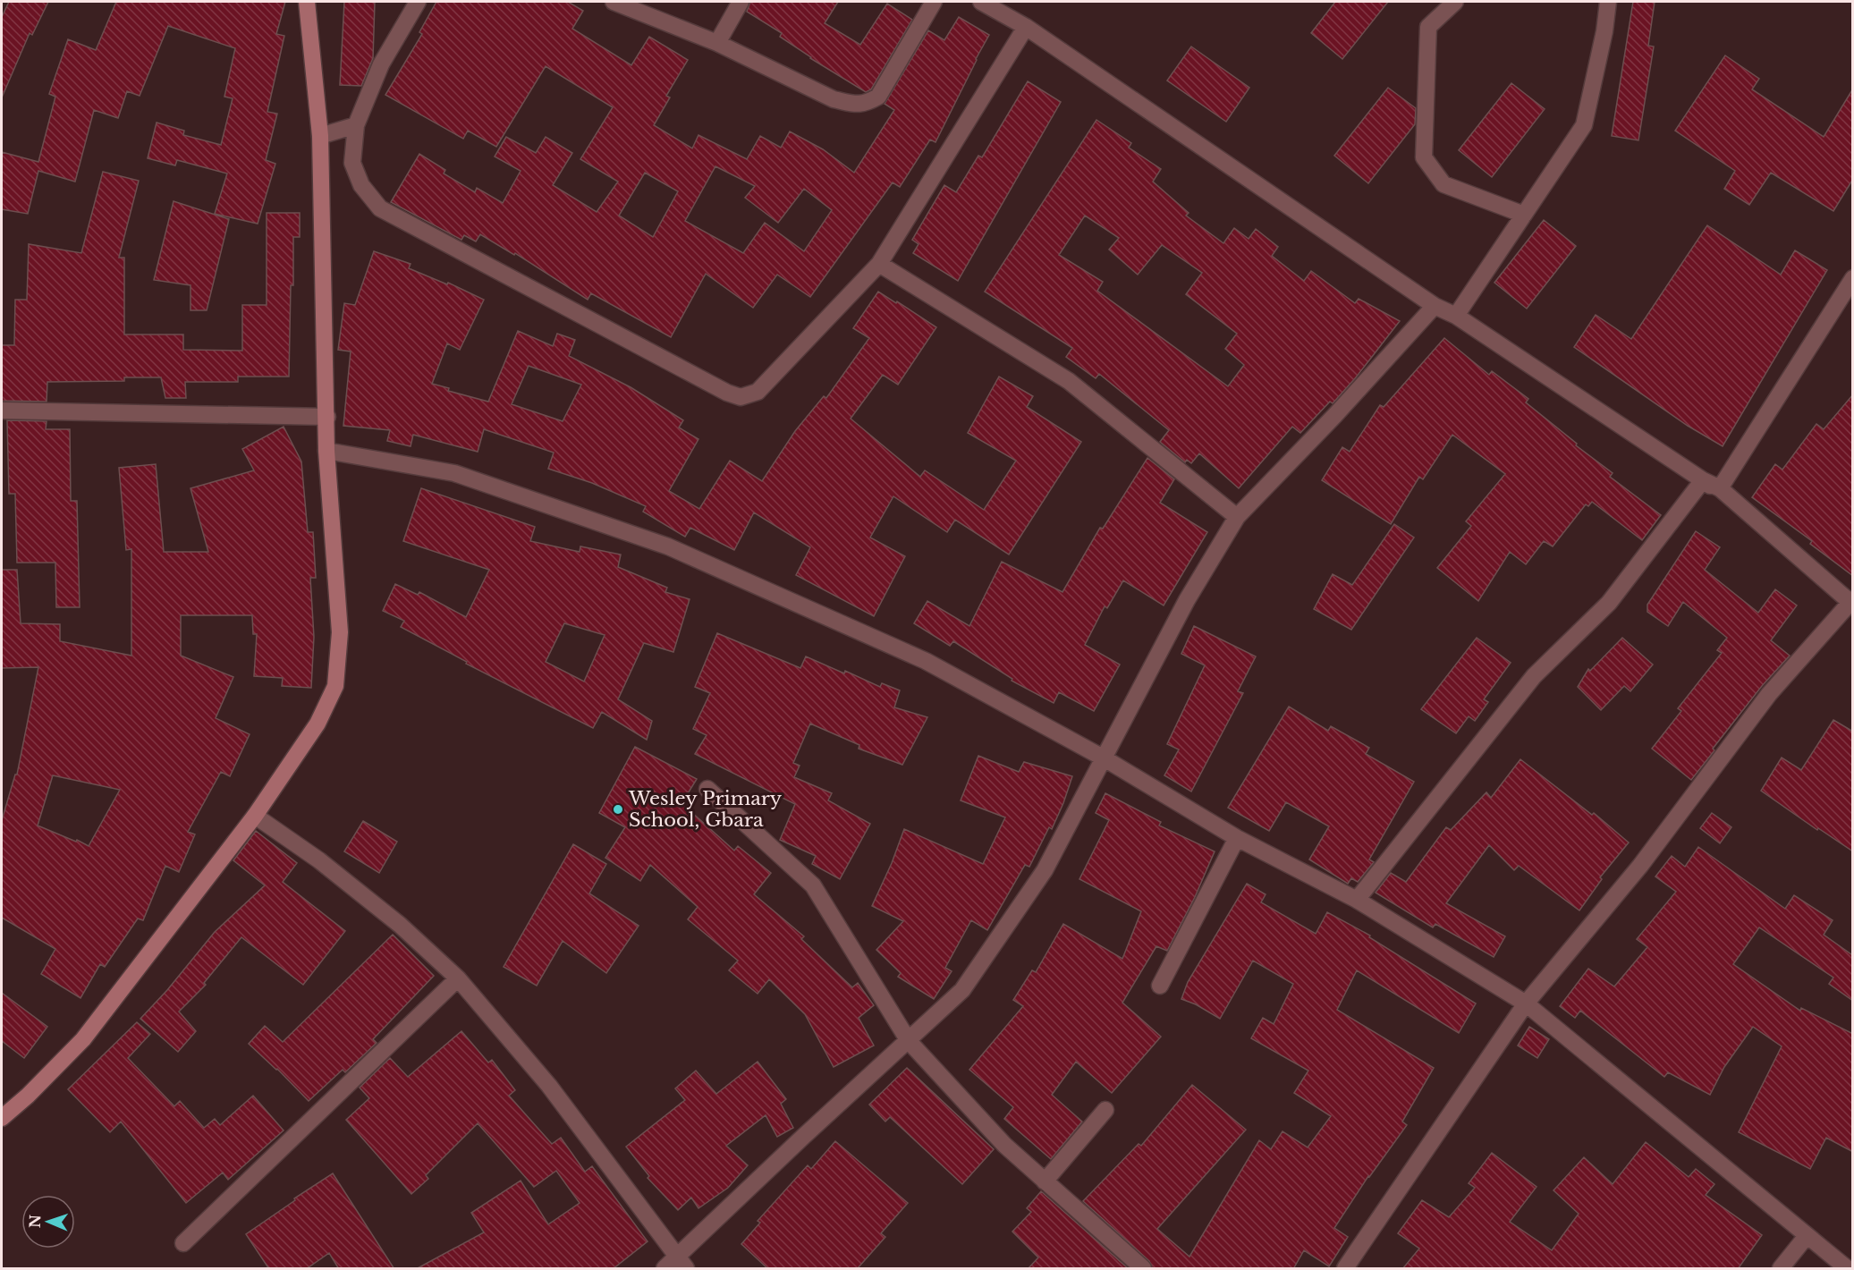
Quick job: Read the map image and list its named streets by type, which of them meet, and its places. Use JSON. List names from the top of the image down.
{
  "places": ["Wesley Primary School, Gbara"],
  "north": "left"
}
